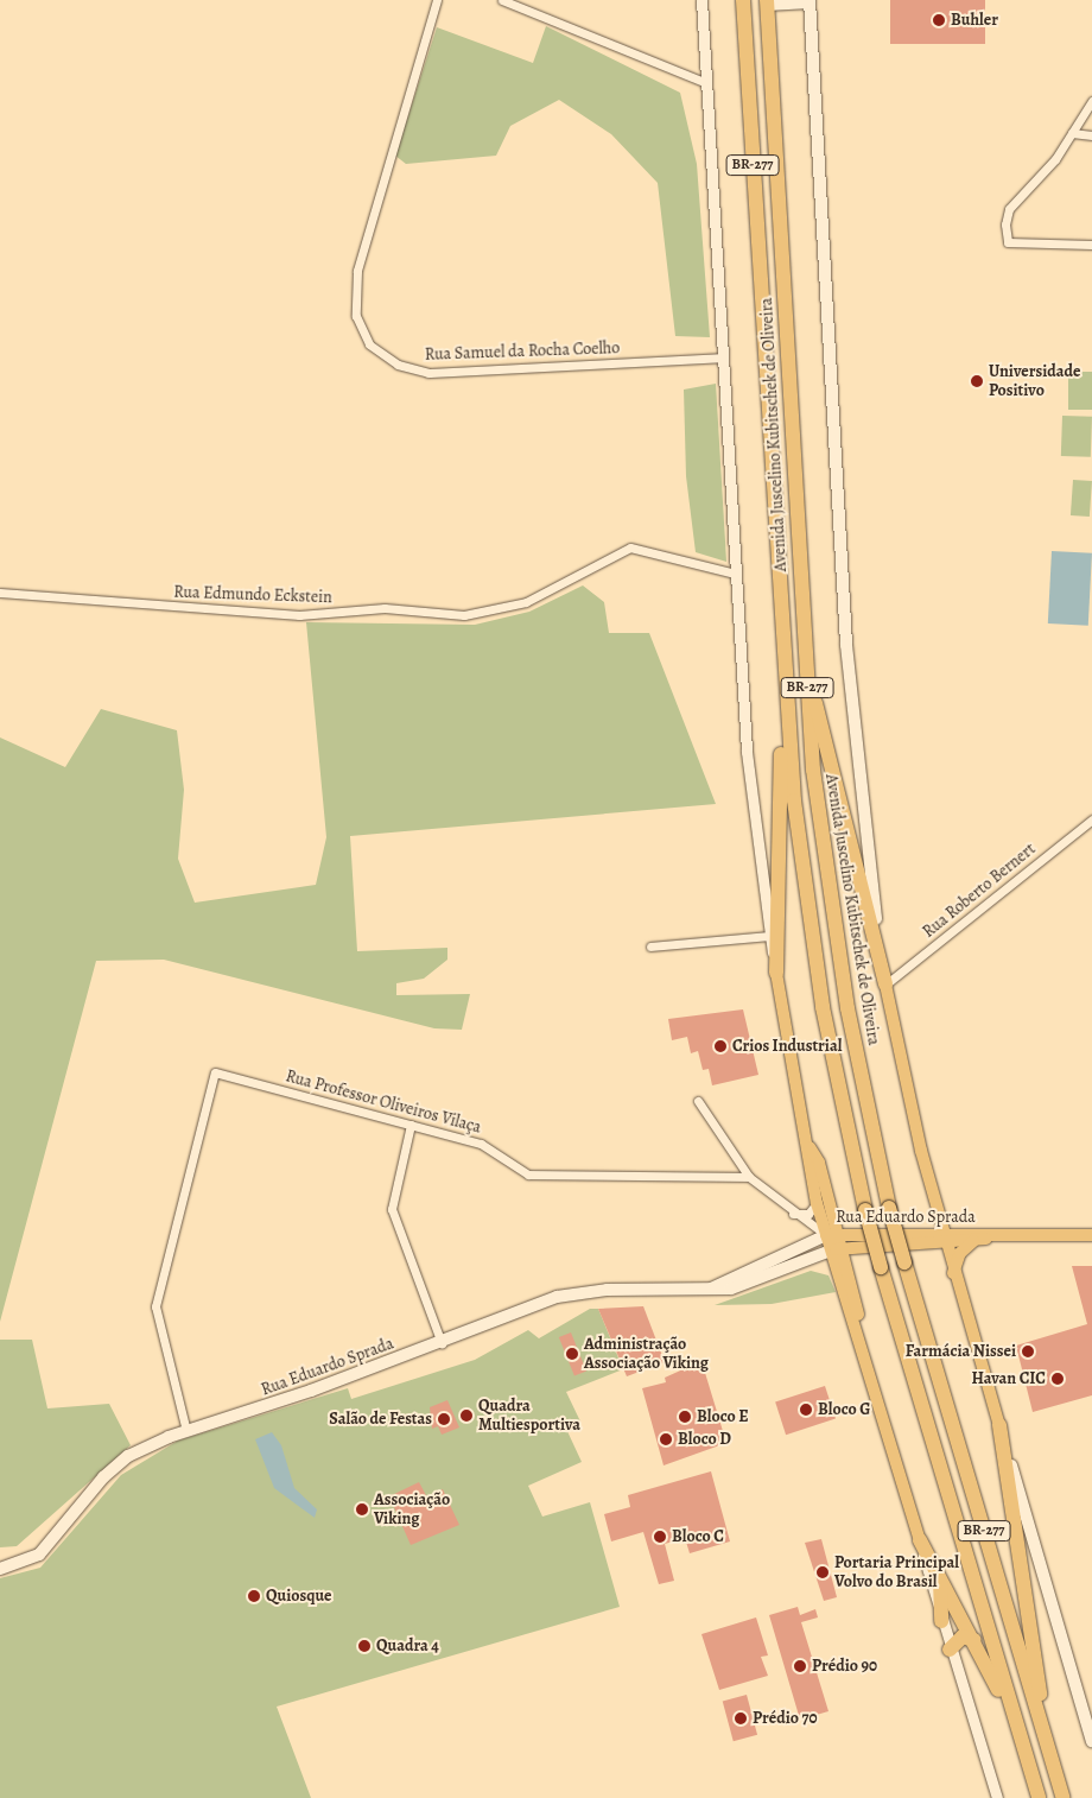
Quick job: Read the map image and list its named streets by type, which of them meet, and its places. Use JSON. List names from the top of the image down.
{
  "streets": {
    "highway": ["BR-277", "Avenida Juscelino Kubitschek de Oliveira"],
    "main road": ["Rua Eduardo Sprada"],
    "street": [
      "Rua Samuel da Rocha Coelho",
      "Rua Edmundo Eckstein",
      "Rua Roberto Bernert",
      "Rua Professor Oliveiros Vilaça"
    ]
  },
  "crossings": [
    ["Rua Professor Oliveiros Vilaça", "Rua Eduardo Sprada"]
  ],
  "places": [
    "Buhler",
    "Universidade Positivo",
    "Crios Industrial",
    "Farmácia Nissei",
    "Administração Associação Viking",
    "Havan CIC",
    "Bloco G",
    "Quadra Multiesportiva",
    "Bloco E",
    "Salão de Festas",
    "Bloco D",
    "Associação Viking",
    "Bloco C",
    "Portaria Principal Volvo do Brasil",
    "Quiosque",
    "Quadra 4",
    "Prédio 90",
    "Prédio 70"
  ]
}
